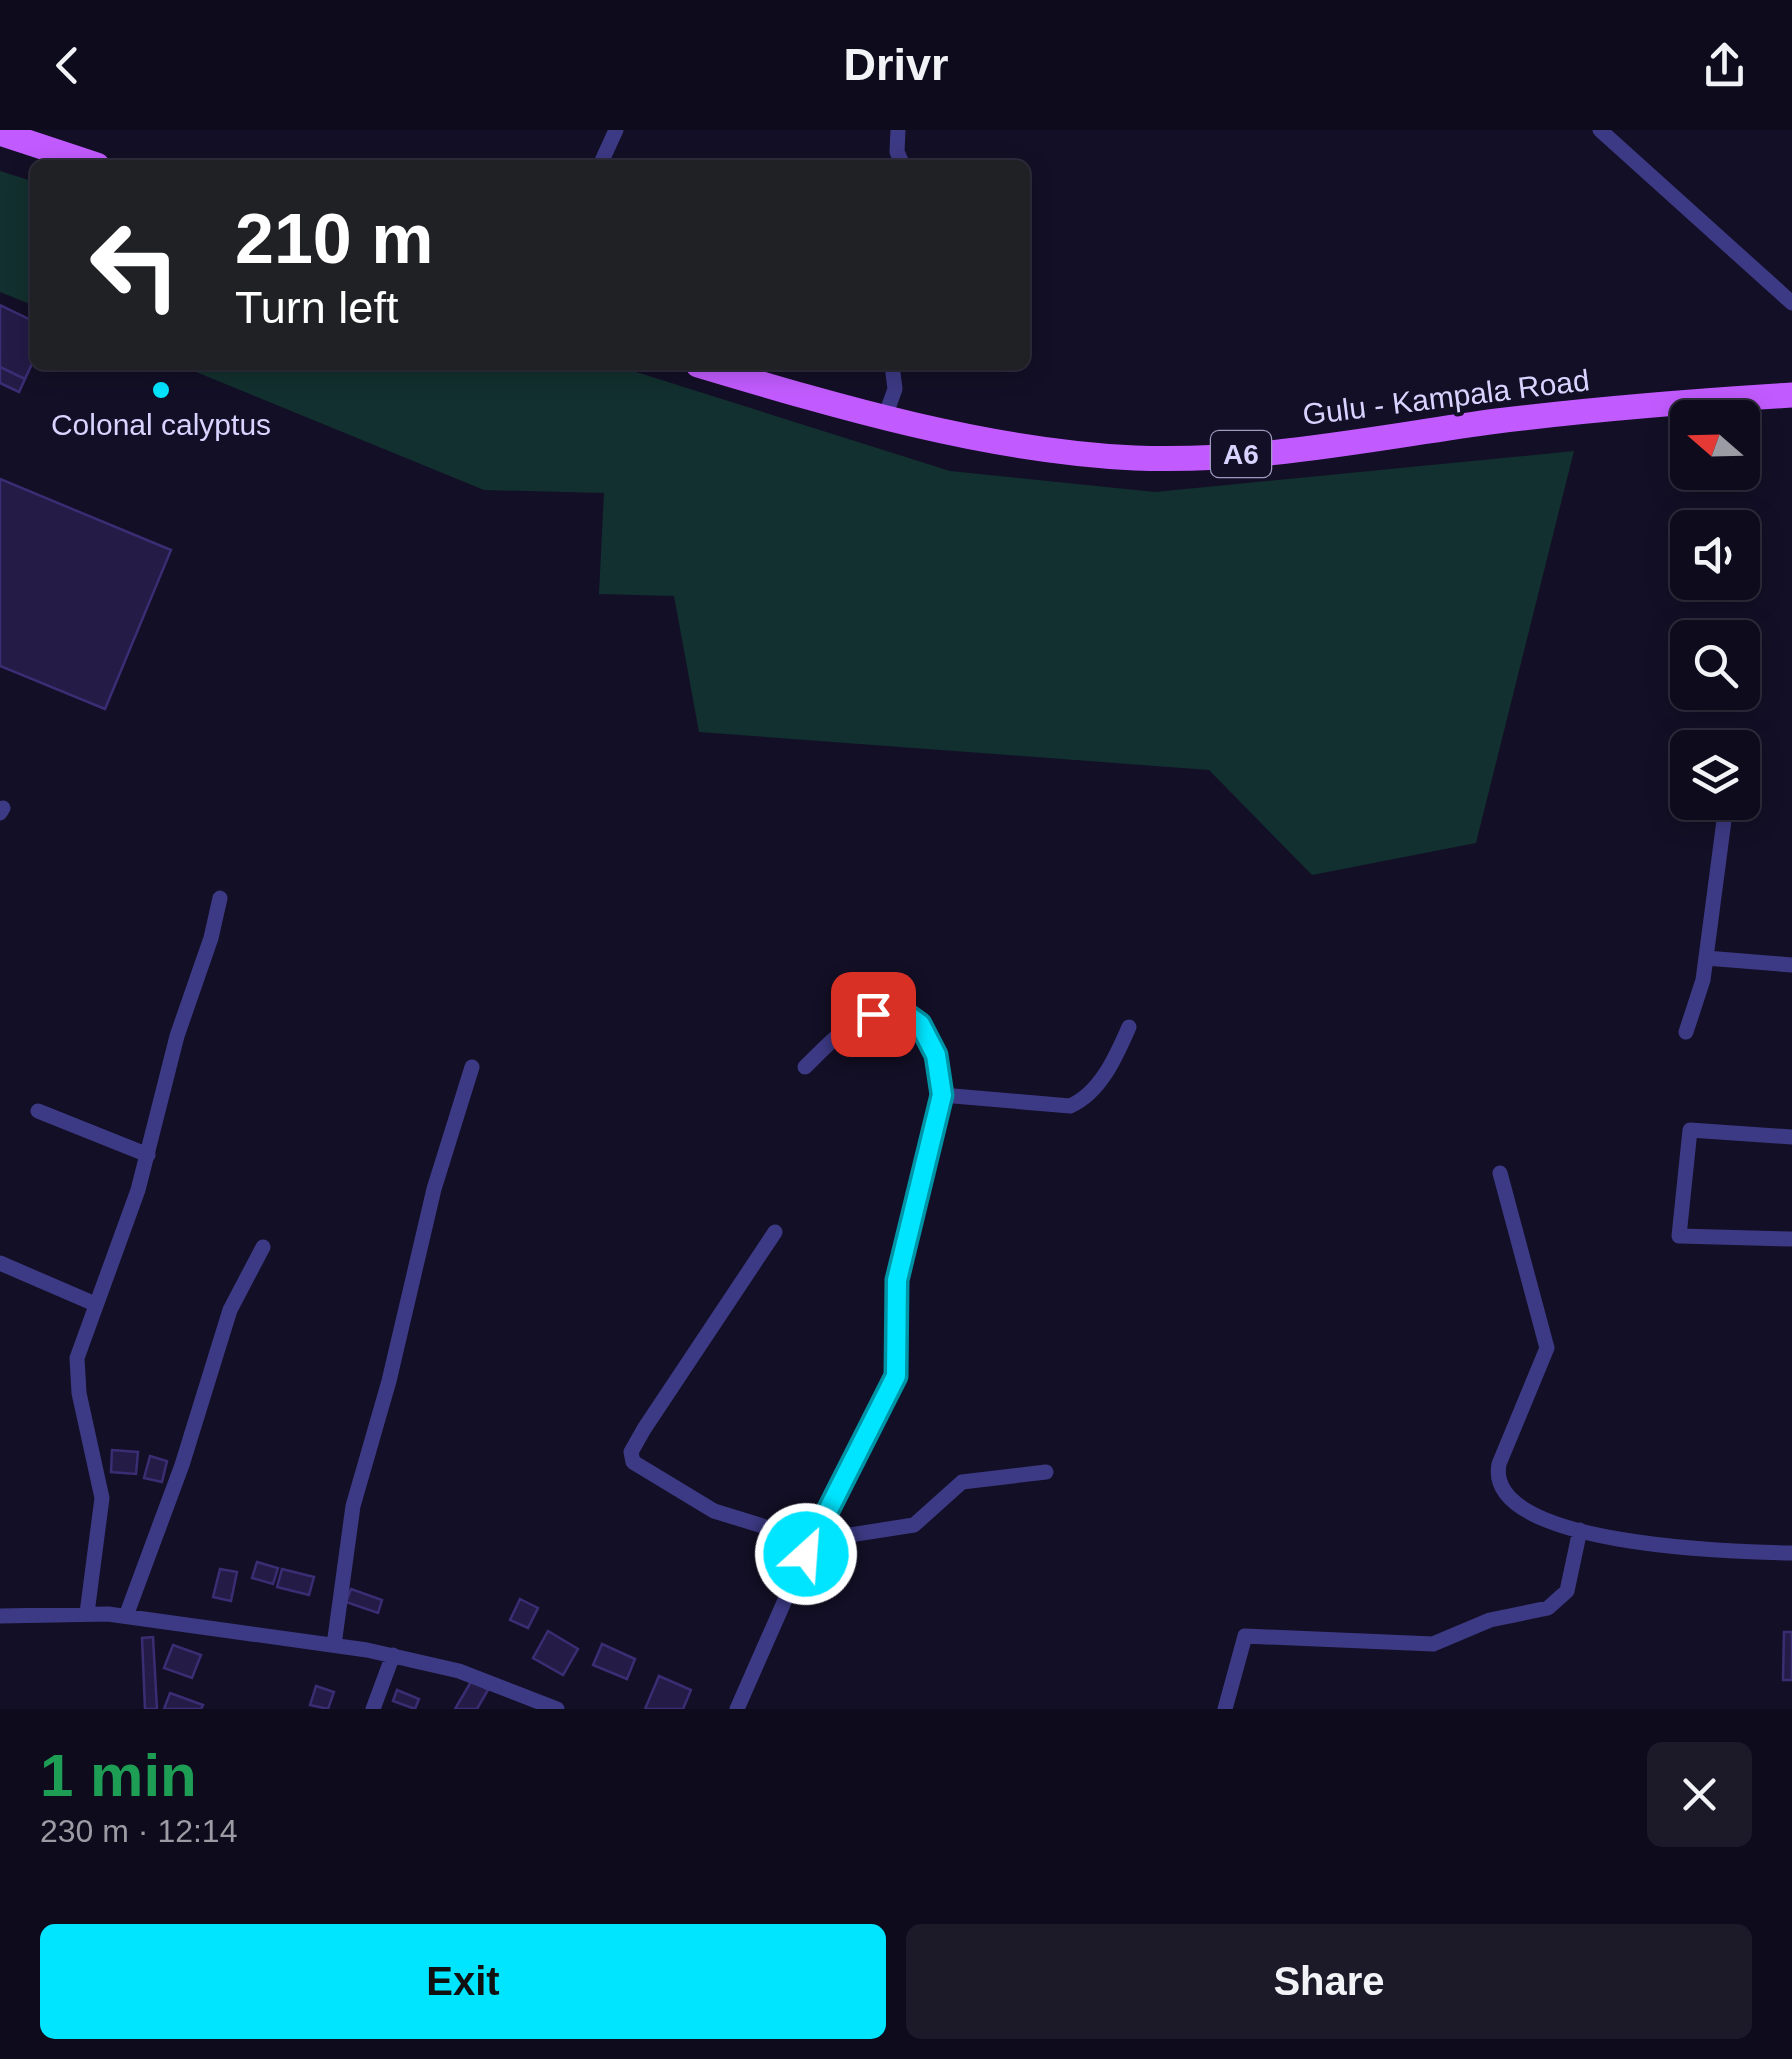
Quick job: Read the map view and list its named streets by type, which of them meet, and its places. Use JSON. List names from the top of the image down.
{
  "streets": {
    "main road": ["Gulu - Kampala Road", "A6"]
  },
  "places": ["Colonal calyptus"],
  "north": "left",
  "page": {
    "header": "Drivr",
    "turn": ["210 m", "Turn left"],
    "heading": ["1 min", "230 m · 12:14"],
    "buttons": ["Exit", "Share"]
  }
}
